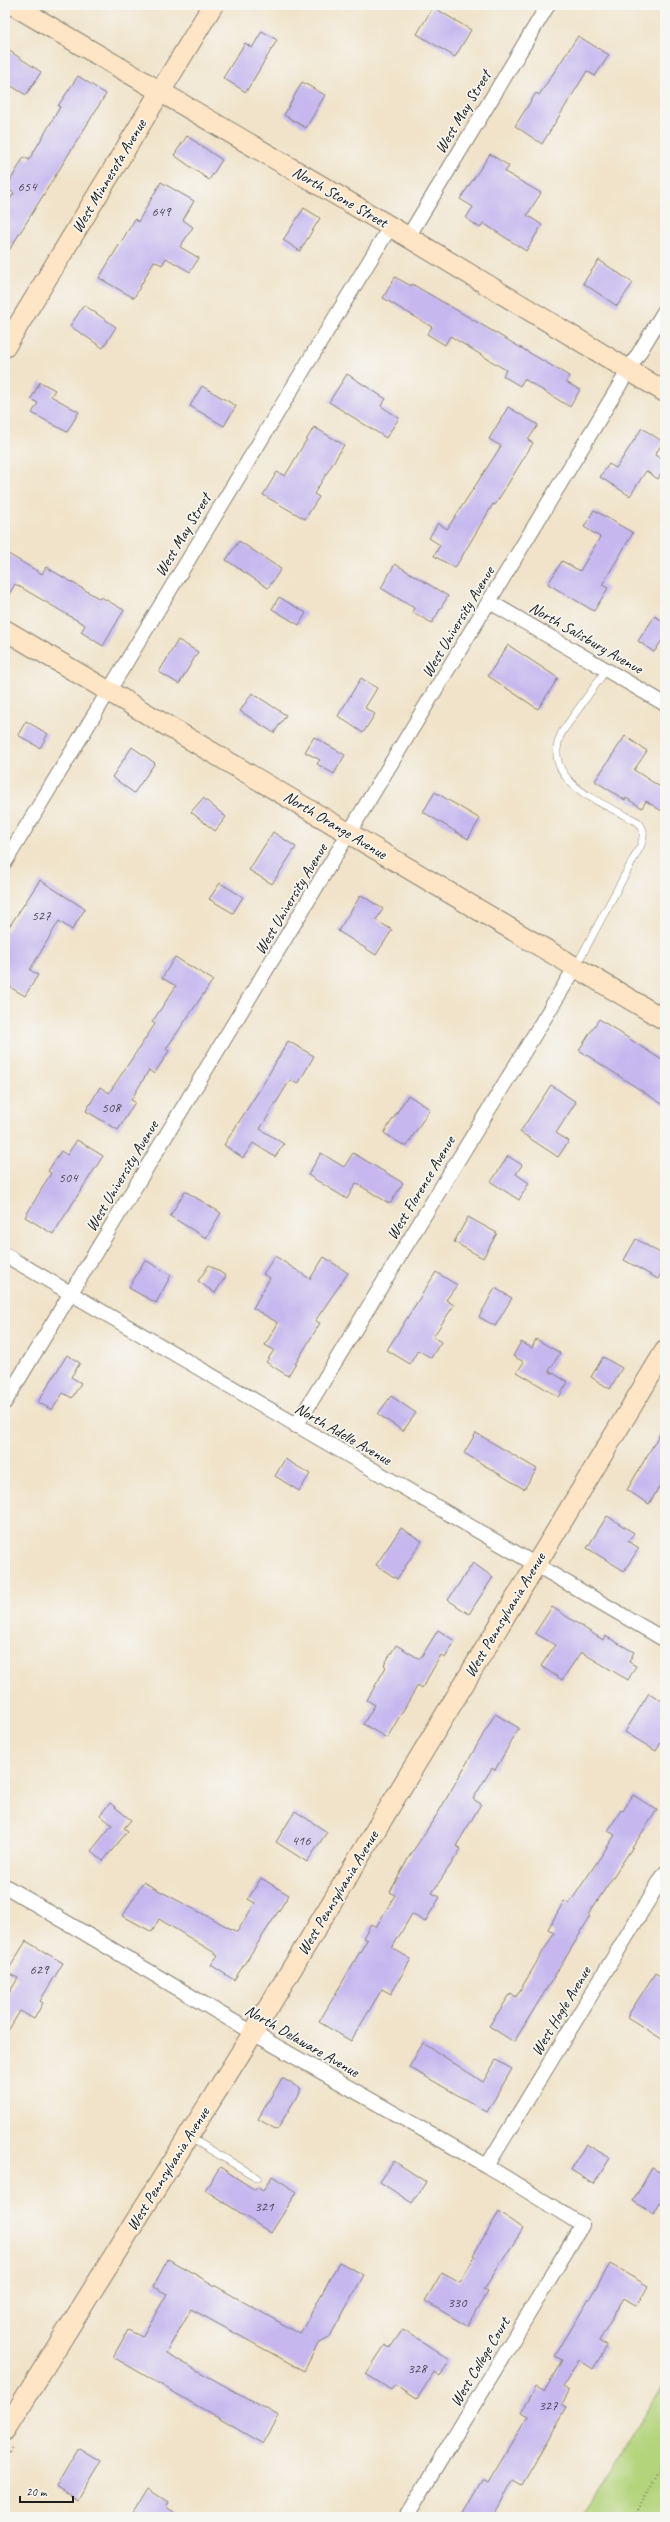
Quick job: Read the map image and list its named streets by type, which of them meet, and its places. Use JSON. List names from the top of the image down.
{
  "streets": {
    "street": [
      "West May Street",
      "West Minnesota Avenue",
      "North Stone Street",
      "West University Avenue",
      "North Salisbury Avenue",
      "North Orange Avenue",
      "West Florence Avenue",
      "North Adelle Avenue",
      "West Pennsylvania Avenue",
      "West Hogle Avenue",
      "North Delaware Avenue",
      "West College Court"
    ]
  },
  "crossings": [
    ["West May Street", "North Stone Street"],
    ["West May Street", "North Orange Avenue"],
    ["West Minnesota Avenue", "North Stone Street"],
    ["North Stone Street", "West University Avenue"],
    ["West University Avenue", "North Salisbury Avenue"],
    ["West University Avenue", "North Orange Avenue"],
    ["West University Avenue", "North Adelle Avenue"],
    ["North Orange Avenue", "West Florence Avenue"],
    ["West Florence Avenue", "North Adelle Avenue"],
    ["North Adelle Avenue", "West Pennsylvania Avenue"],
    ["West Pennsylvania Avenue", "North Delaware Avenue"],
    ["West Hogle Avenue", "North Delaware Avenue"],
    ["North Delaware Avenue", "West College Court"]
  ],
  "house_numbers": [
    "654",
    "649",
    "527",
    "508",
    "504",
    "416",
    "629",
    "321",
    "330",
    "328",
    "327"
  ],
  "scale_bar": "20 m"
}
